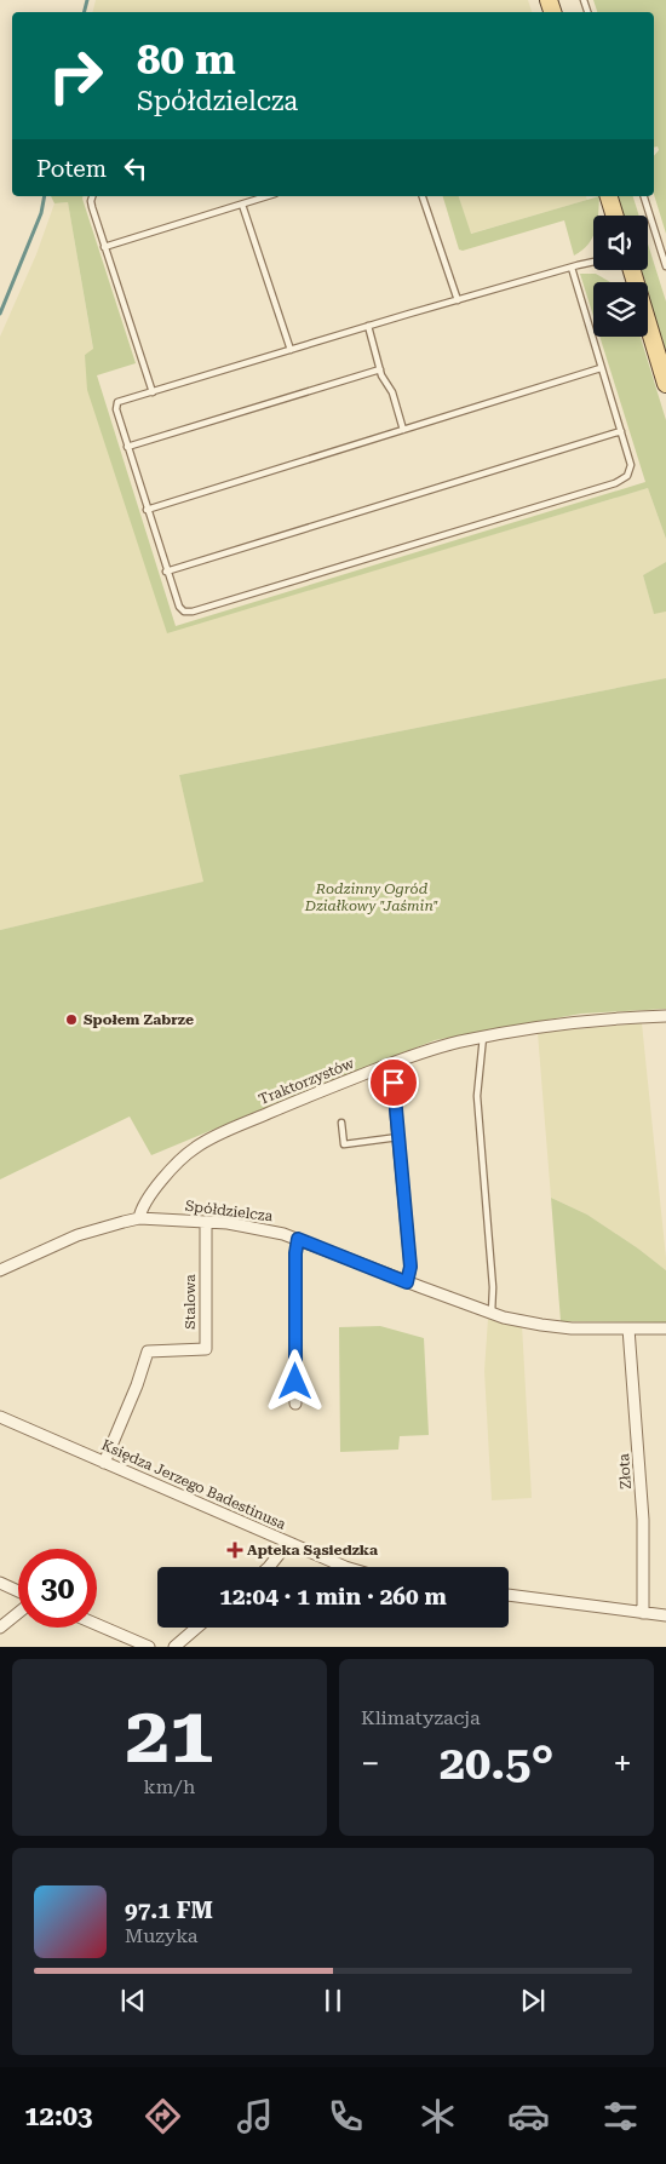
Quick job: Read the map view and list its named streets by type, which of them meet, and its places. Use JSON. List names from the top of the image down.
{
  "streets": {
    "street": [
      "Traktorzystów",
      "Spółdzielcza",
      "Stalowa",
      "Złota",
      "Księdza Jerzego Badestinusa"
    ]
  },
  "crossings": [
    ["Traktorzystów", "Spółdzielcza"],
    ["Spółdzielcza", "Stalowa"],
    ["Spółdzielcza", "Złota"],
    ["Stalowa", "Księdza Jerzego Badestinusa"]
  ],
  "parks": ["Rodzinny Ogród Działkowy \"Jaśmin\""],
  "places": {
    "other": ["Społem Zabrze"],
    "health": ["Apteka Sąsiedzka"]
  },
  "page": {
    "turn": ["80 m", "Spółdzielcza"],
    "then": "Potem",
    "limit": "30",
    "trip": "12:04 · 1 min · 260 m",
    "tile": [
      ["21", "km/h"],
      "Klimatyzacja"
    ],
    "heat": ["−", "20.5°", "+"],
    "song": ["97.1 FM", "Muzyka"],
    "tabs": "12:03"
  }
}
